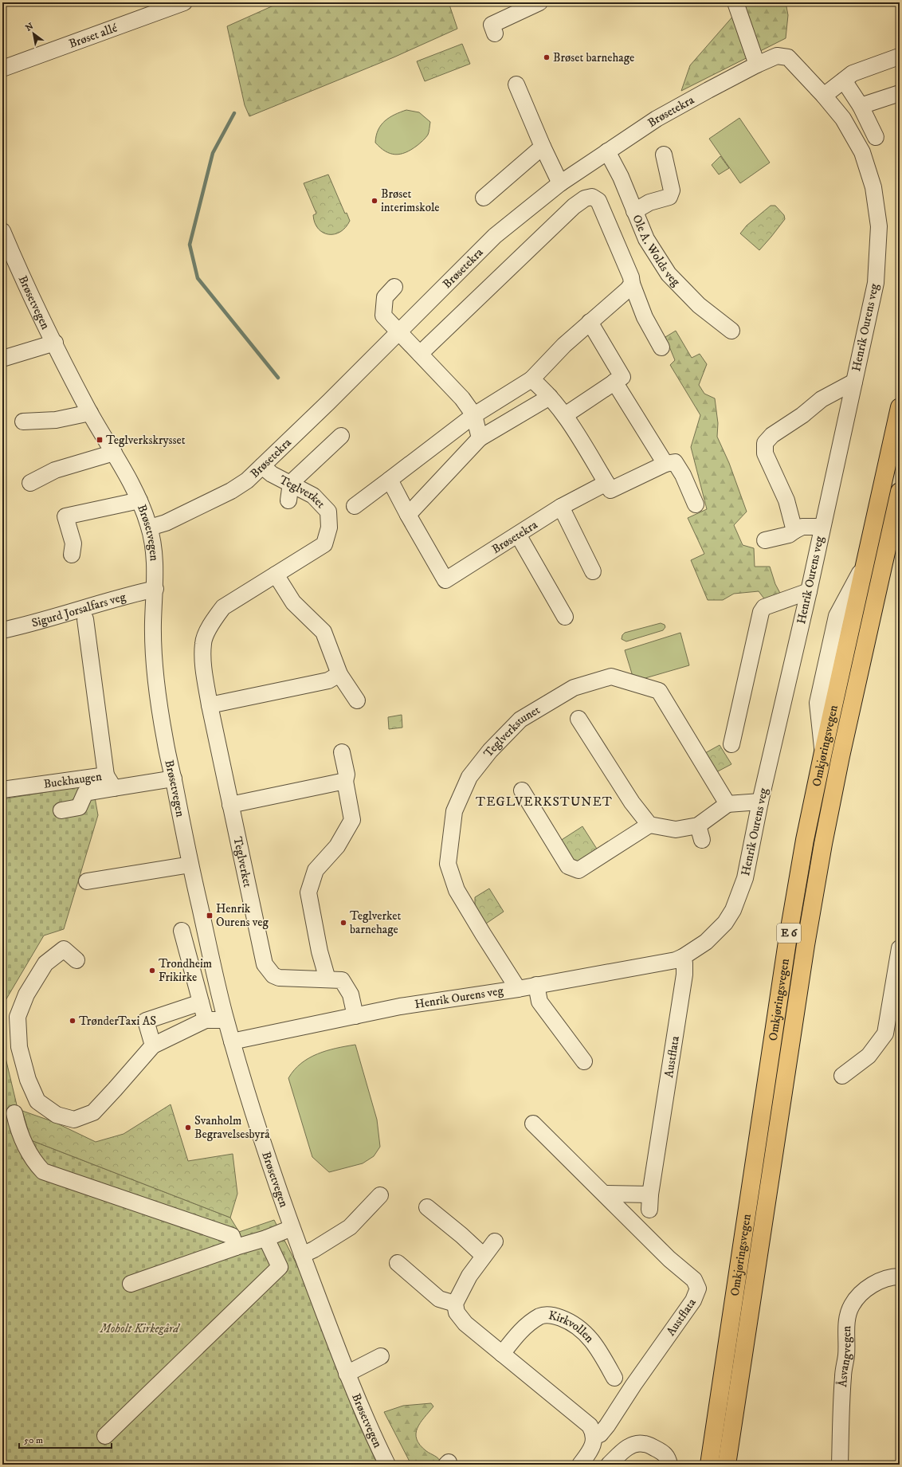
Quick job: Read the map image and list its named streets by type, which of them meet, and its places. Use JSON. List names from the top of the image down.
{
  "streets": {
    "highway": ["Omkjøringsvegen", "E 6"],
    "street": [
      "Brøset allé",
      "Brøsetekra",
      "Ole A. Wolds veg",
      "Brøsetvegen",
      "Henrik Ourens veg",
      "Teglverket",
      "Sigurd Jorsalfars veg",
      "Teglverkstunet",
      "Buckhaugen",
      "Austflata",
      "Kirkvollen",
      "Åsvangvegen"
    ]
  },
  "crossings": [
    ["Brøsetekra", "Ole A. Wolds veg"],
    ["Brøsetekra", "Brøsetvegen"],
    ["Brøsetekra", "Henrik Ourens veg"],
    ["Brøsetekra", "Teglverket"],
    ["Brøsetvegen", "Henrik Ourens veg"],
    ["Brøsetvegen", "Sigurd Jorsalfars veg"],
    ["Brøsetvegen", "Buckhaugen"],
    ["Henrik Ourens veg", "Teglverket"],
    ["Henrik Ourens veg", "Teglverkstunet"],
    ["Henrik Ourens veg", "Austflata"]
  ],
  "districts": ["TEGLVERKSTUNET"],
  "parks": ["Moholt Kirkegård"],
  "places": {
    "other": [
      "Brøset barnehage",
      "Brøset interimskole",
      "Teglverket barnehage",
      "Trondheim Frikirke",
      "TrønderTaxi AS",
      "Svanholm Begravelsesbyrå"
    ],
    "transit": ["Teglverkskrysset", "Henrik Ourens veg"]
  },
  "scale_bar": "50 m",
  "north": "top left"
}
